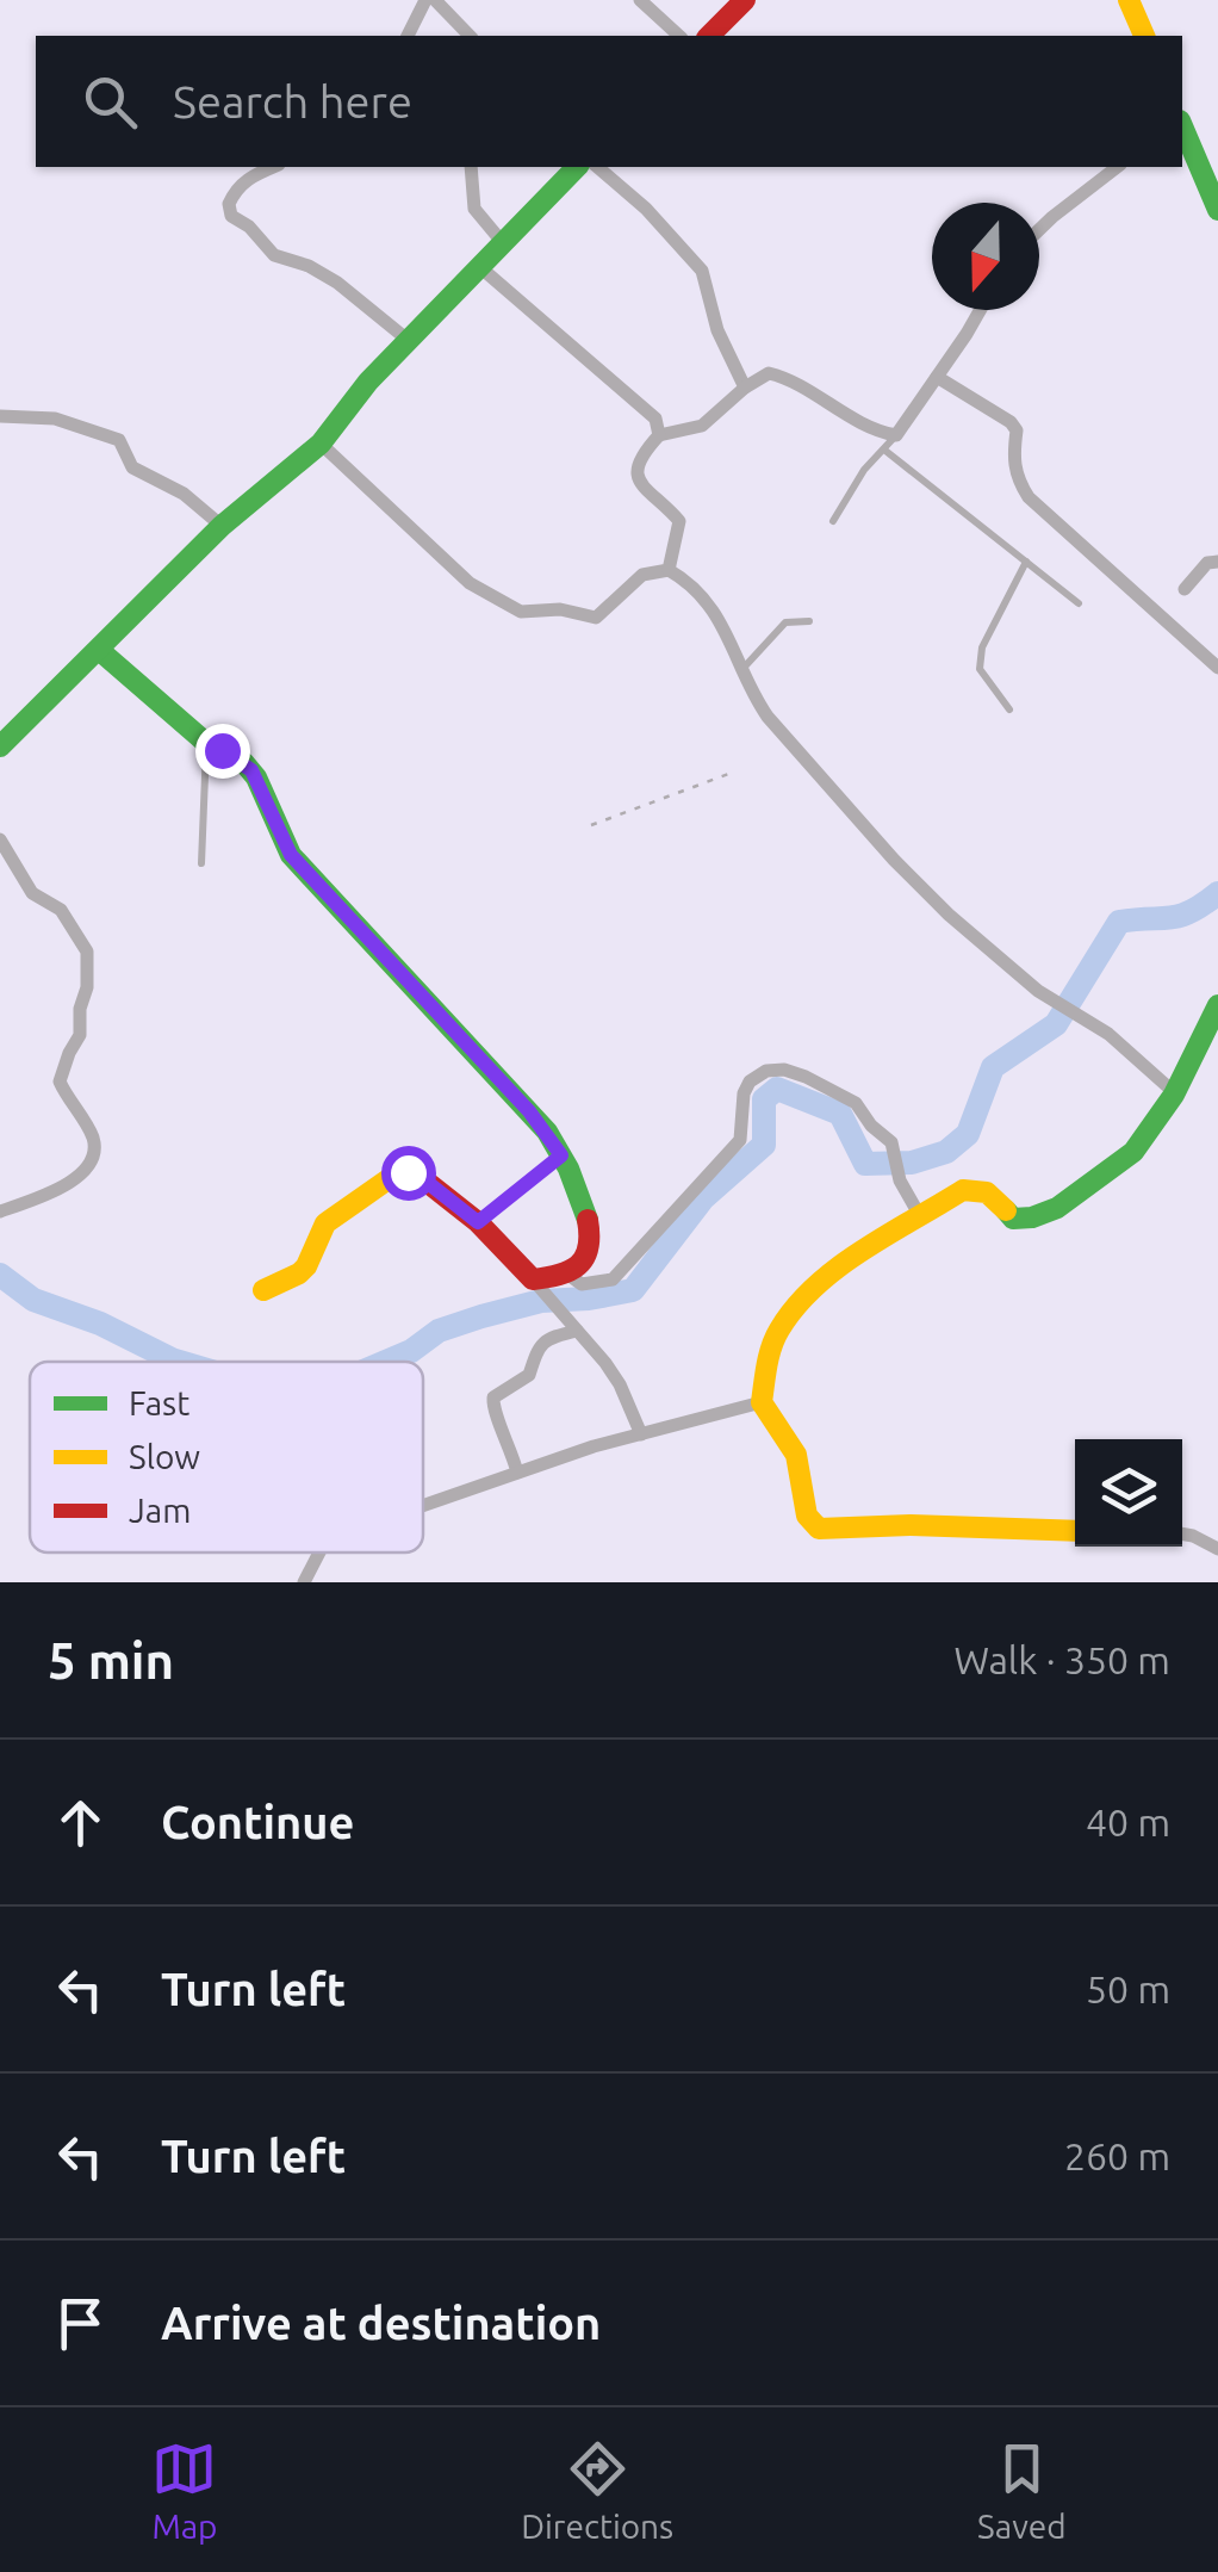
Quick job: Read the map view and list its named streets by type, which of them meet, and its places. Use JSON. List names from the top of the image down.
{
  "legend": ["Fast", "Slow", "Jam"],
  "north": "bottom",
  "page": {
    "search": "Search here",
    "heading": ["5 min", "Walk · 350 m"],
    "list": [
      ["Continue", "40 m"],
      ["Turn left", "50 m"],
      ["Turn left", "260 m"],
      "Arrive at destination"
    ],
    "nav": ["Map", "Directions", "Saved"]
  }
}
